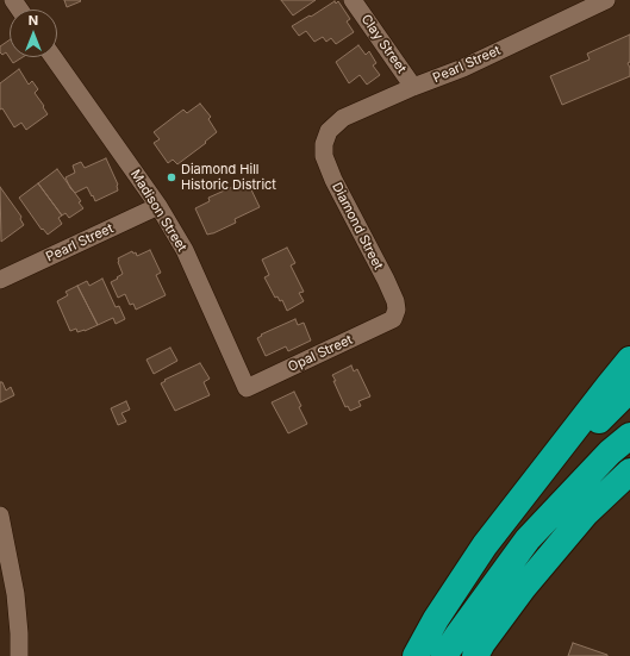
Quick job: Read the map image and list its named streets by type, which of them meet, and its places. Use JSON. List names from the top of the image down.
{
  "streets": {
    "street": [
      "Clay Street",
      "Pearl Street",
      "Madison Street",
      "Diamond Street",
      "Opal Street"
    ]
  },
  "crossings": [
    ["Clay Street", "Pearl Street"],
    ["Pearl Street", "Madison Street"],
    ["Pearl Street", "Diamond Street"],
    ["Madison Street", "Opal Street"],
    ["Diamond Street", "Opal Street"]
  ],
  "places": ["Diamond Hill Historic District"],
  "north": "top"
}
